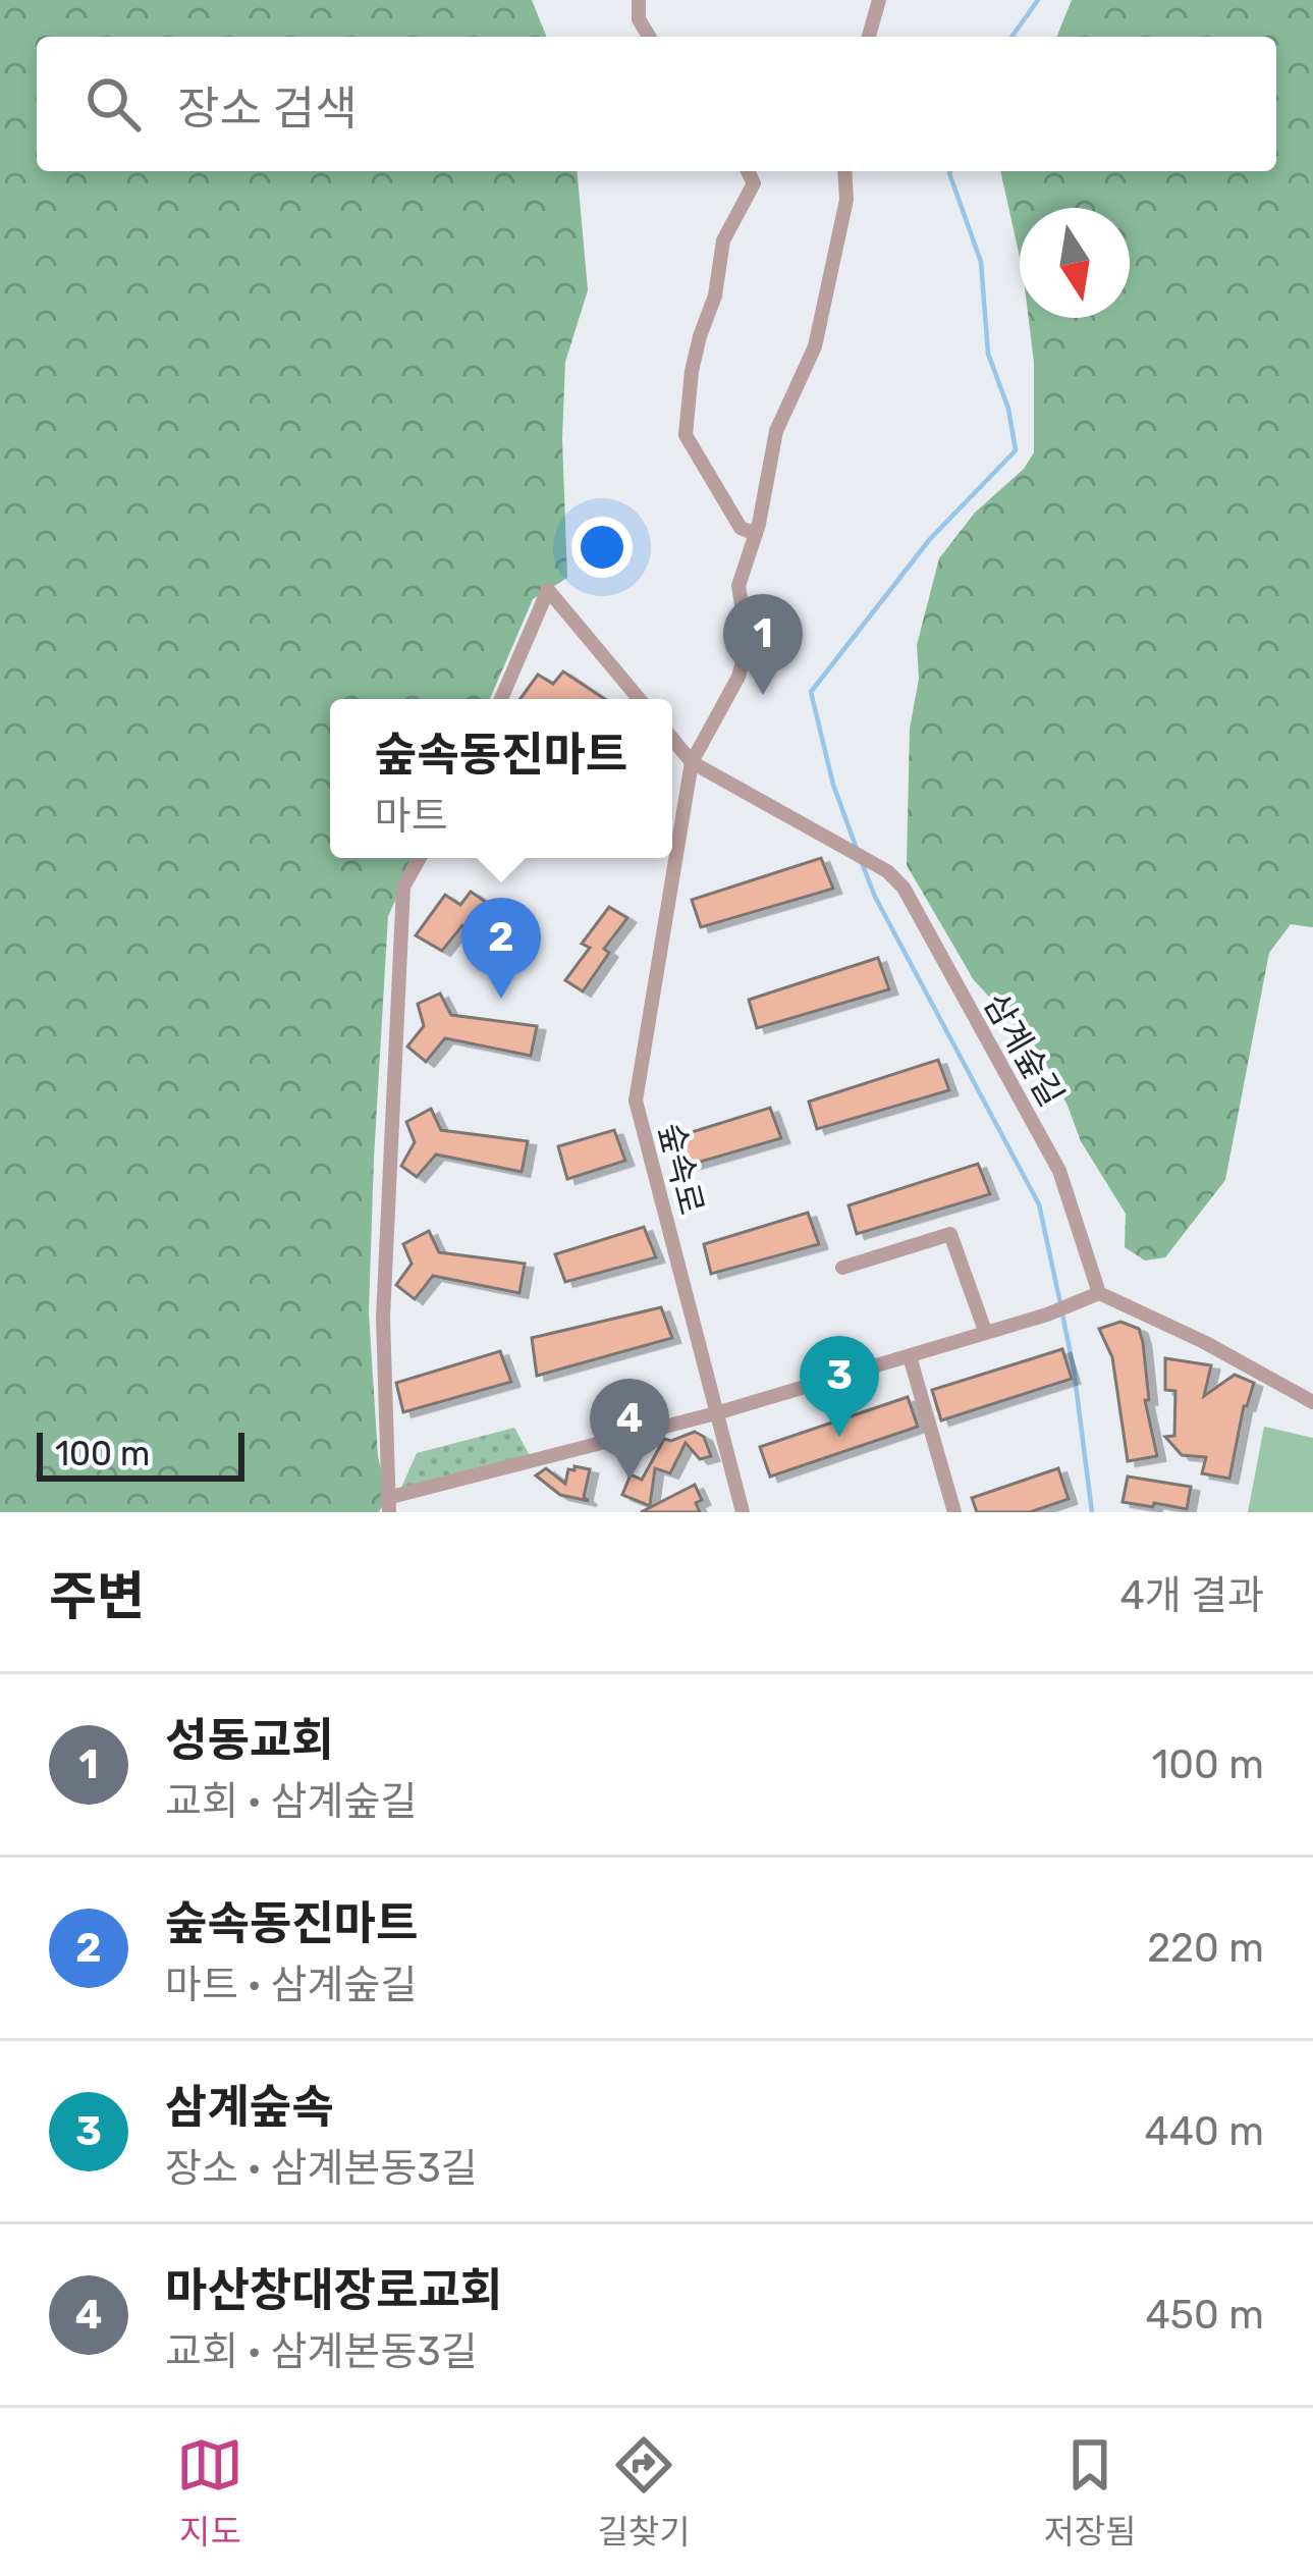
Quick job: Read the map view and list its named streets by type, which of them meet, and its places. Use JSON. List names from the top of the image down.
{
  "streets": {
    "street": ["삼계숲길", "숲속로"]
  },
  "crossings": [
    ["삼계숲길", "숲속로"]
  ],
  "scale_bar": "100 m",
  "north": "bottom",
  "page": {
    "search": "장소 검색",
    "pins": [
      "1",
      "2",
      "3",
      "4"
    ],
    "popup": ["숲속동진마트", "마트"],
    "scale": "100 m",
    "heading": ["주변", "4개 결과"],
    "list": [
      {
        "mark": "1",
        "name": "성동교회",
        "note": "교회 · 삼계숲길",
        "value": "100 m"
      },
      {
        "mark": "2",
        "name": "숲속동진마트",
        "note": "마트 · 삼계숲길",
        "value": "220 m"
      },
      {
        "mark": "3",
        "name": "삼계숲속",
        "note": "장소 · 삼계본동3길",
        "value": "440 m"
      },
      {
        "mark": "4",
        "name": "마산창대장로교회",
        "note": "교회 · 삼계본동3길",
        "value": "450 m"
      }
    ],
    "nav": ["지도", "길찾기", "저장됨"]
  }
}
